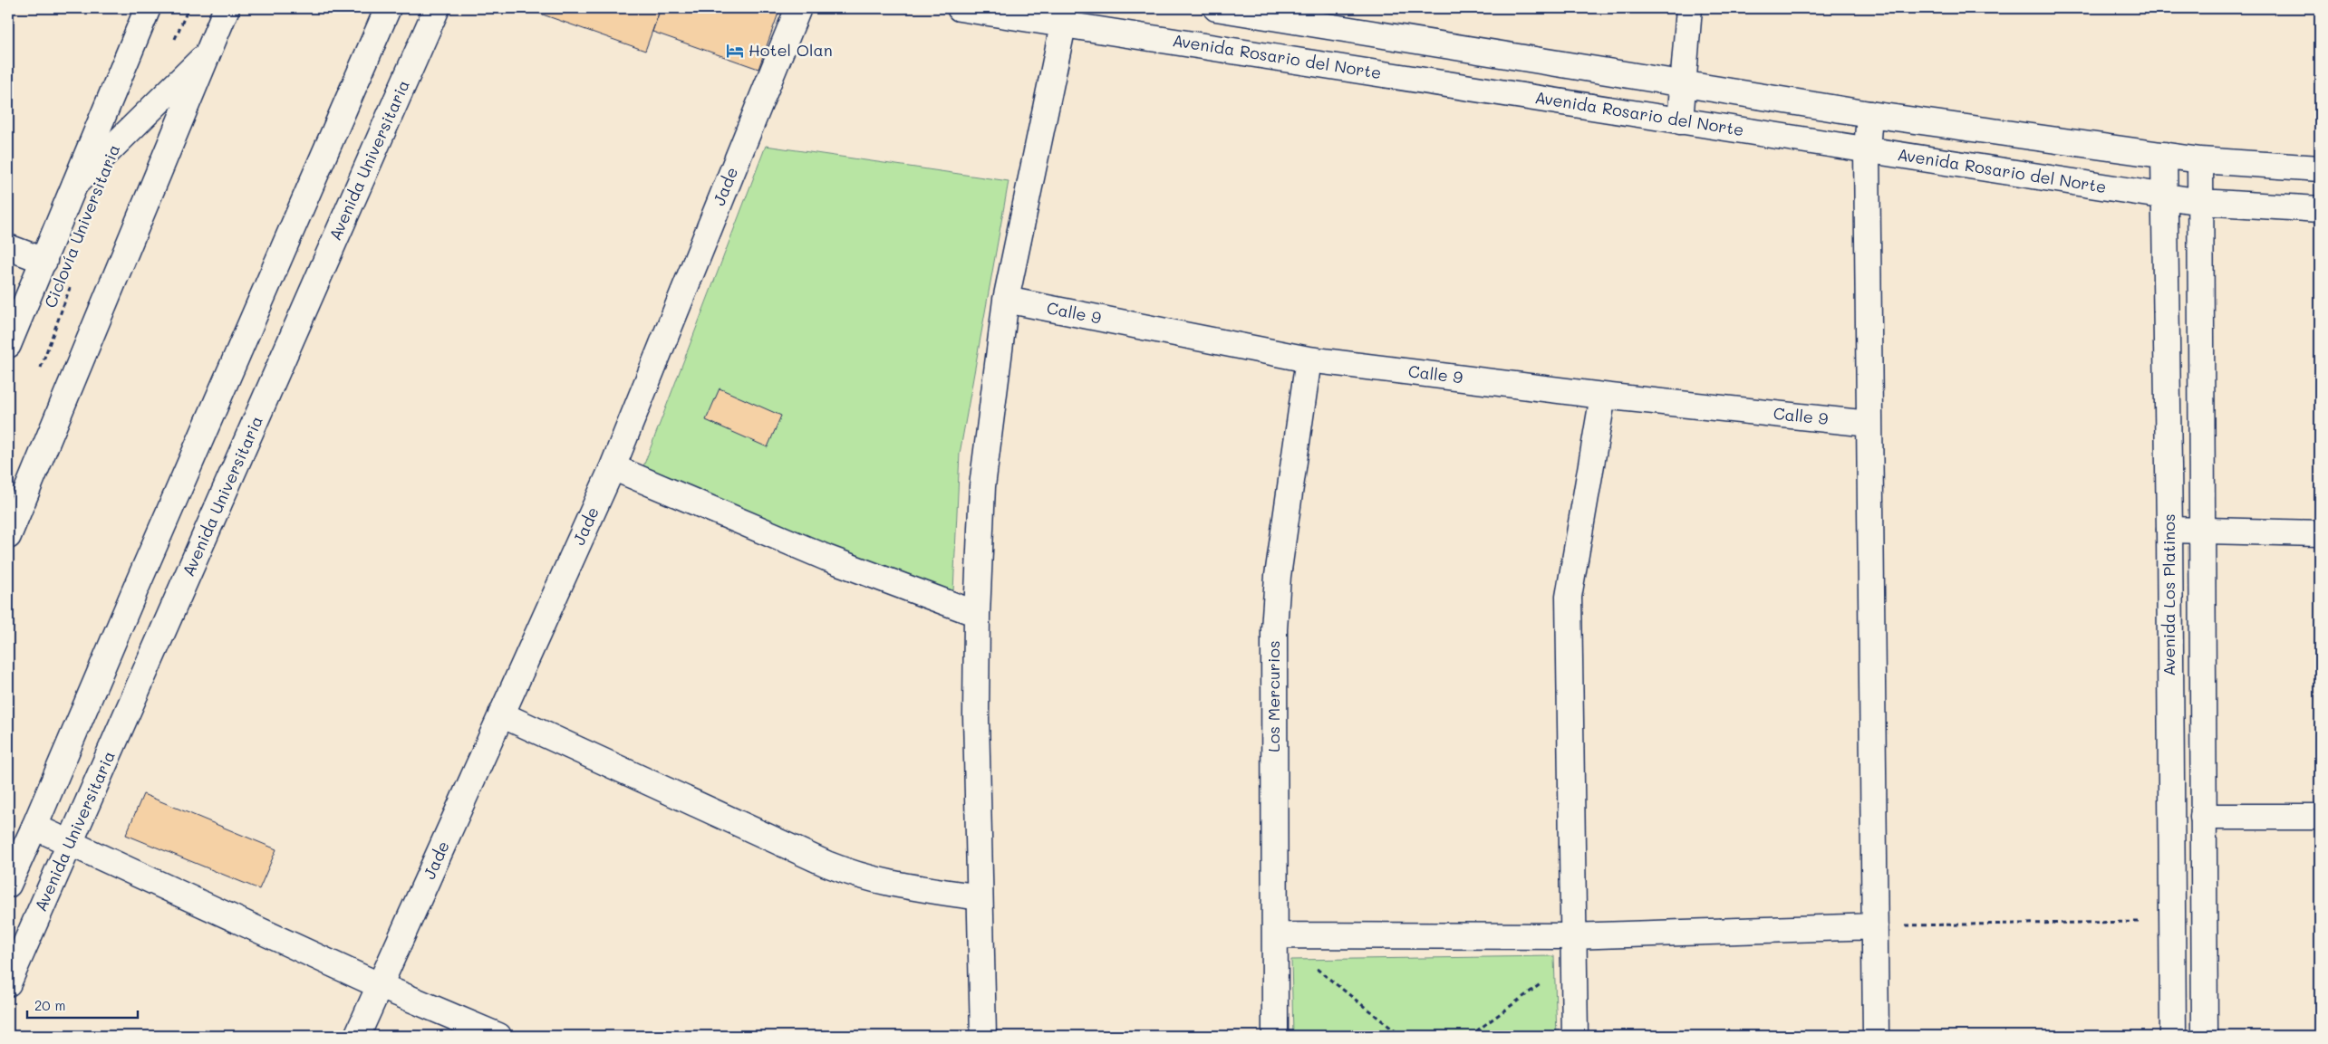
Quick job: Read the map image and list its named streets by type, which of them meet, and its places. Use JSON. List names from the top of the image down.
{
  "streets": {
    "street": [
      "Avenida Rosario del Norte",
      "Avenida Universitaria",
      "Jade",
      "Calle 9",
      "Avenida Los Platinos",
      "Los Mercurios"
    ],
    "path": ["Ciclovía Universitaria"]
  },
  "crossings": [
    ["Avenida Rosario del Norte", "Avenida Los Platinos"],
    ["Calle 9", "Los Mercurios"]
  ],
  "places": {
    "hotel": ["Hotel Olan"]
  },
  "scale_bar": "20 m"
}
